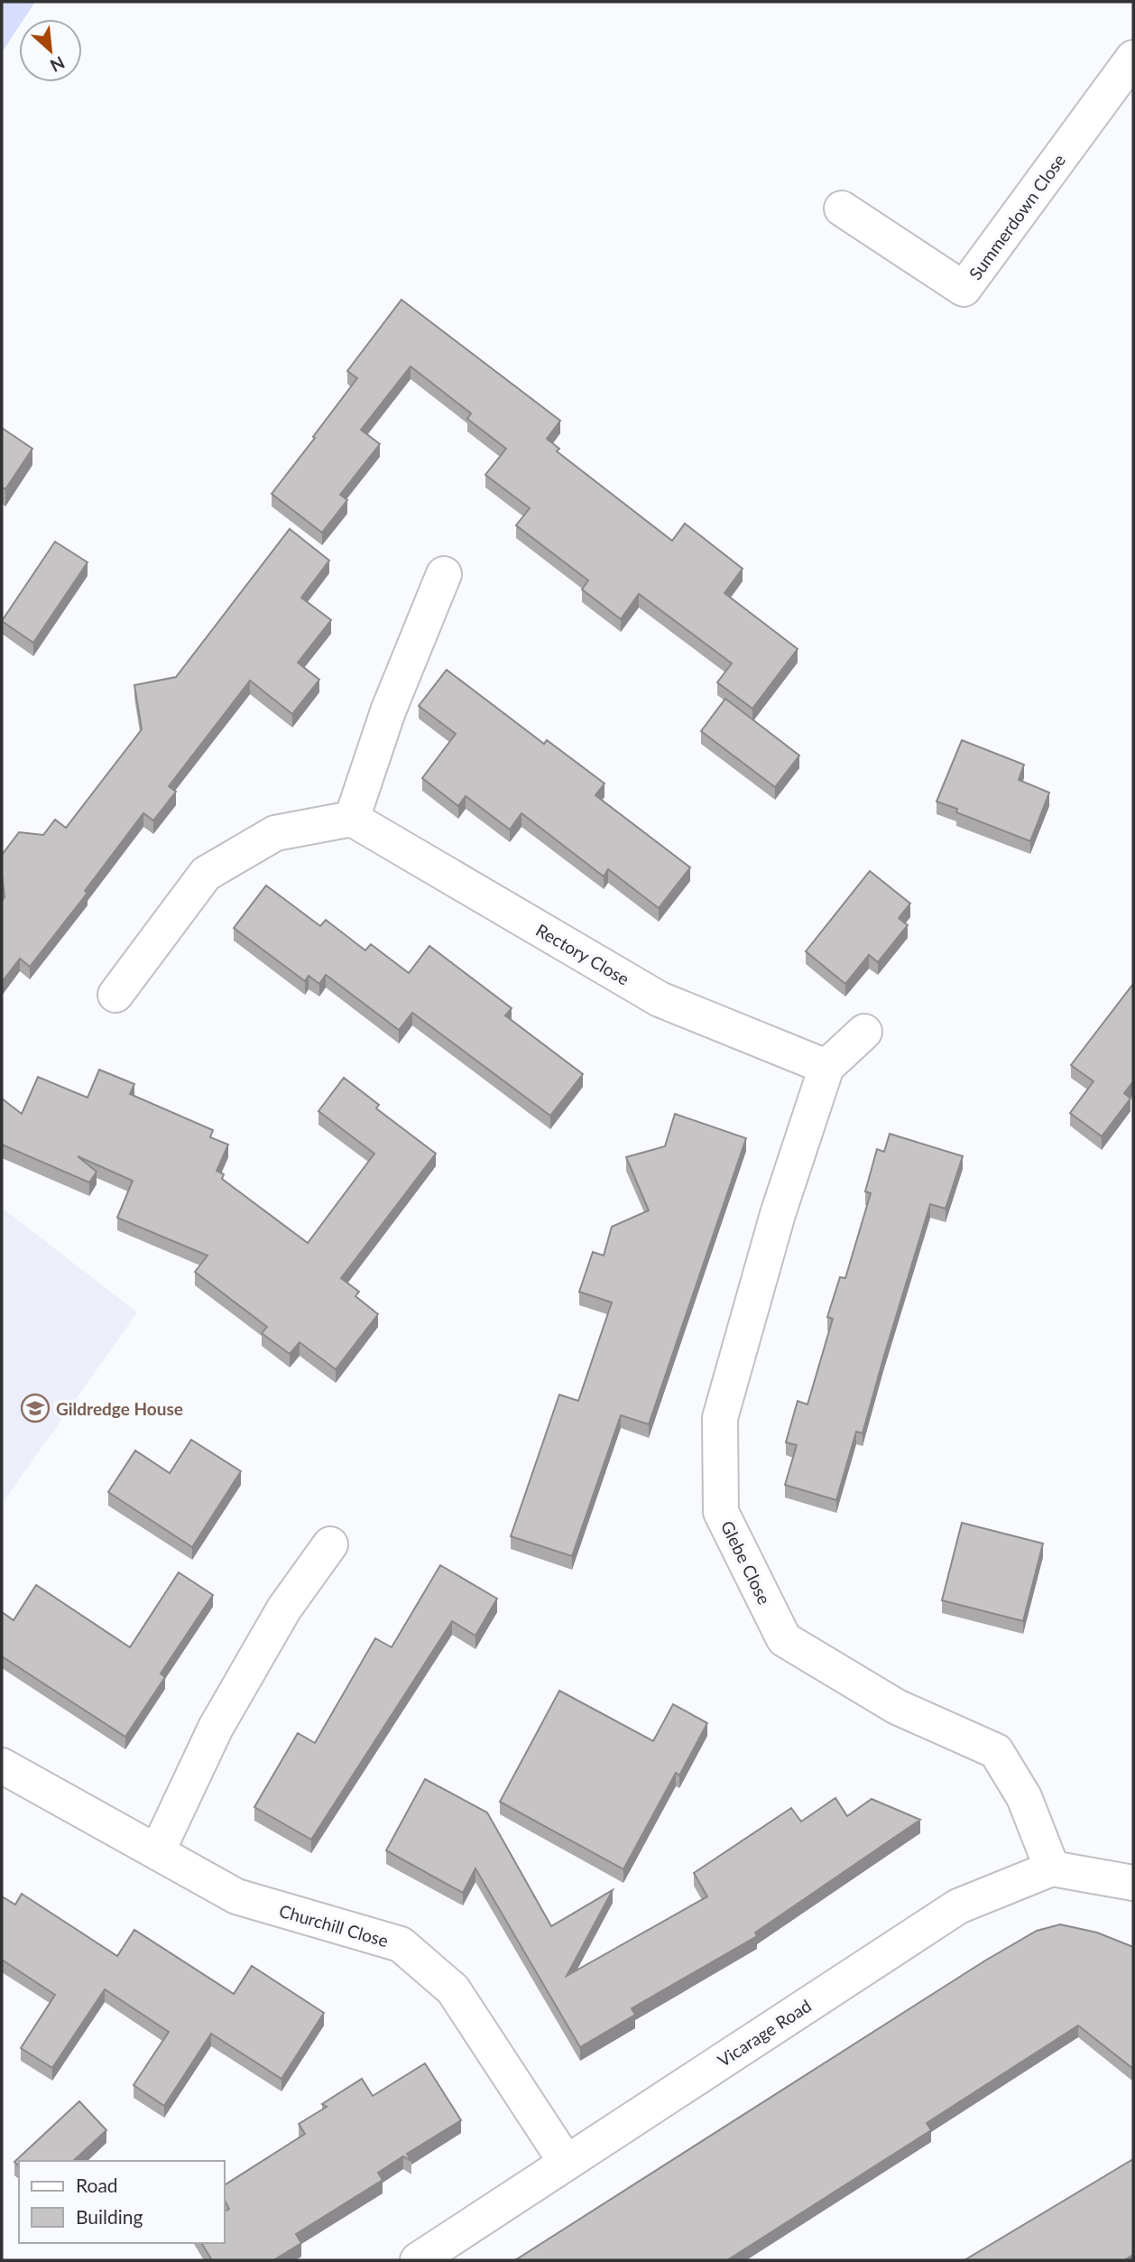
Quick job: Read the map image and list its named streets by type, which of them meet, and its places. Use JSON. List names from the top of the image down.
{
  "streets": {
    "street": [
      "Summerdown Close",
      "Rectory Close",
      "Glebe Close",
      "Churchill Close",
      "Vicarage Road"
    ]
  },
  "crossings": [
    ["Rectory Close", "Glebe Close"],
    ["Glebe Close", "Vicarage Road"],
    ["Churchill Close", "Vicarage Road"]
  ],
  "places": {
    "school or university": ["Gildredge House"]
  },
  "legend": ["Road", "Building"],
  "north": "bottom right"
}
